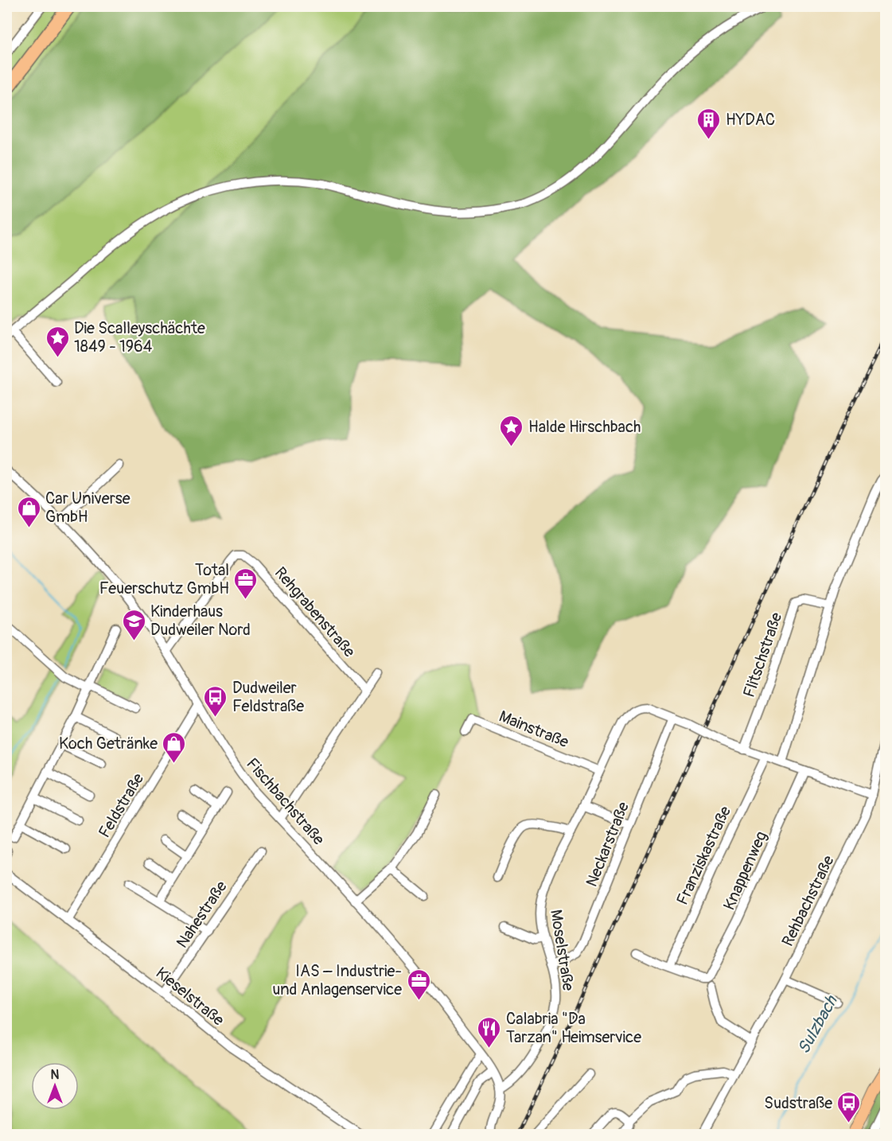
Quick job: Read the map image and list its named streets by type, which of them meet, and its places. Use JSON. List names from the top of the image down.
{
  "streets": {
    "street": [
      "Rehgrabenstraße",
      "Flitschstraße",
      "Mainstraße",
      "Fischbachstraße",
      "Feldstraße",
      "Neckarstraße",
      "Franziskastraße",
      "Knappenweg",
      "Rehbachstraße",
      "Nahestraße",
      "Moselstraße",
      "Kieselstraße"
    ]
  },
  "crossings": [
    ["Rehgrabenstraße", "Fischbachstraße"],
    ["Mainstraße", "Moselstraße"],
    ["Fischbachstraße", "Feldstraße"],
    ["Fischbachstraße", "Moselstraße"],
    ["Feldstraße", "Kieselstraße"],
    ["Neckarstraße", "Moselstraße"],
    ["Nahestraße", "Kieselstraße"]
  ],
  "water": ["Sulzbach"],
  "places": {
    "building": ["HYDAC"],
    "place": ["Die Scalleyschächte 1849 - 1964", "Halde Hirschbach"],
    "shop": ["Car Universe GmbH", "Koch Getränke"],
    "office": ["Total Feuerschutz GmbH", "IAS – Industrie- und Anlagenservice"],
    "school or university": ["Kinderhaus Dudweiler Nord"],
    "bus stop": ["Dudweiler Feldstraße", "Sudstraße"],
    "restaurant": ["Calabria \"Da Tarzan\" Heimservice"]
  },
  "north": "top"
}
